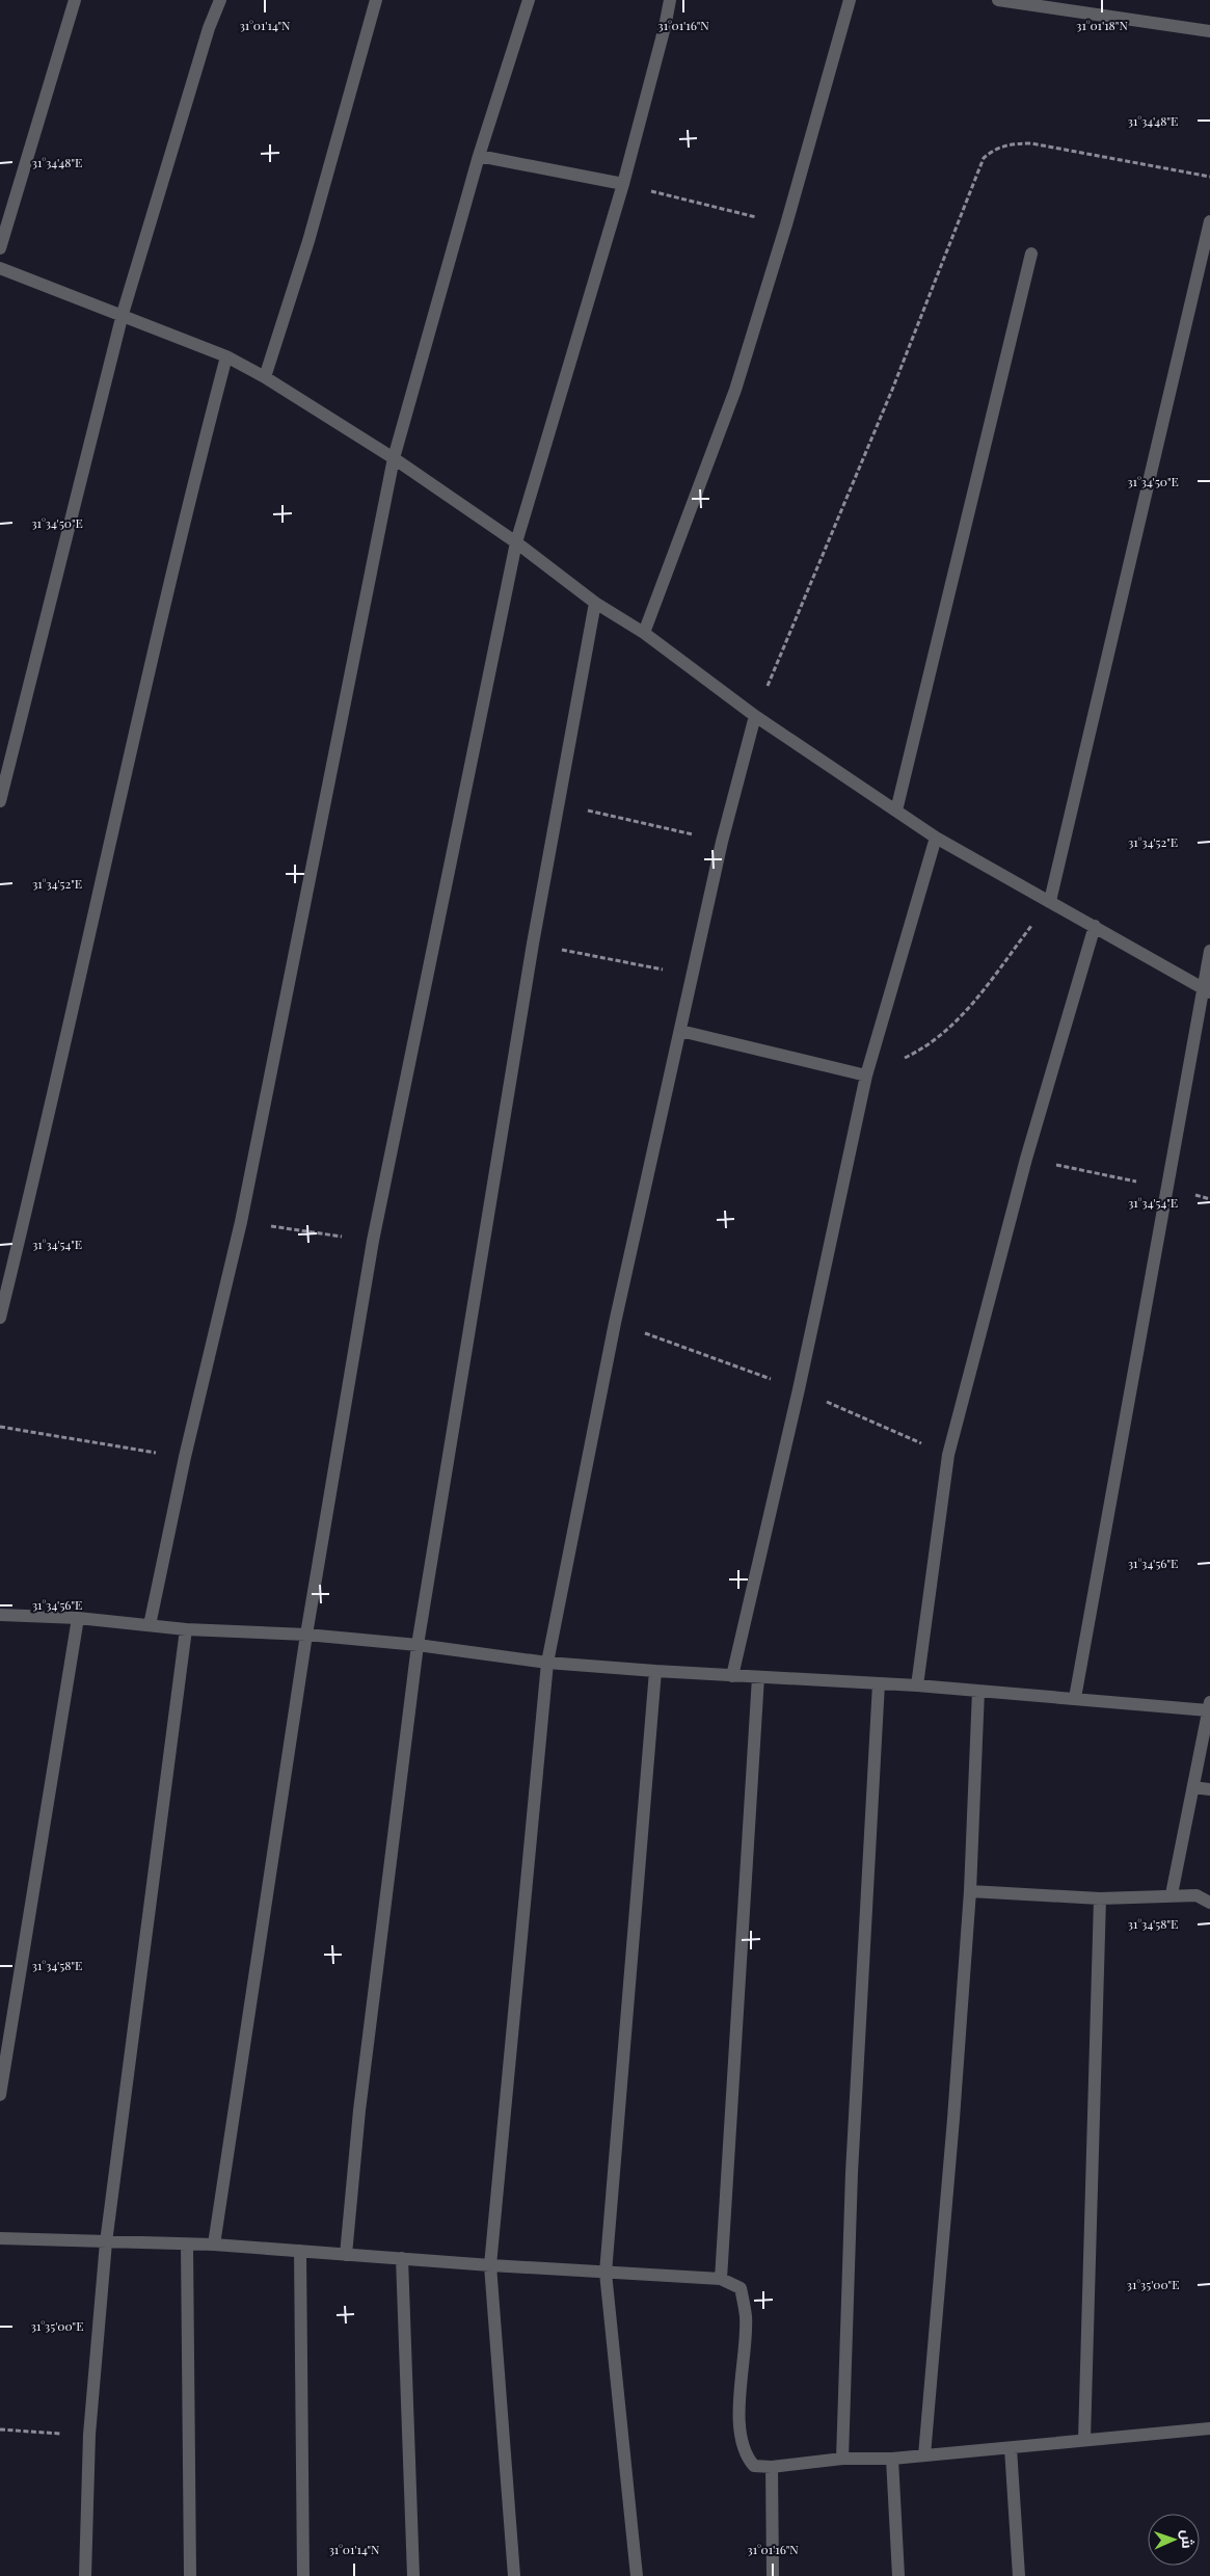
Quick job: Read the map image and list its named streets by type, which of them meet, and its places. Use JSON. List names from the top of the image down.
{
  "north": "right",
  "coordinates": [
    "31°01'14\"N",
    "31°01'16\"N",
    "31°01'18\"N",
    "31°34'48\"E",
    "31°34'50\"E",
    "31°34'52\"E",
    "31°34'54\"E",
    "31°34'56\"E",
    "31°34'58\"E",
    "31°35'00\"E"
  ]
}
